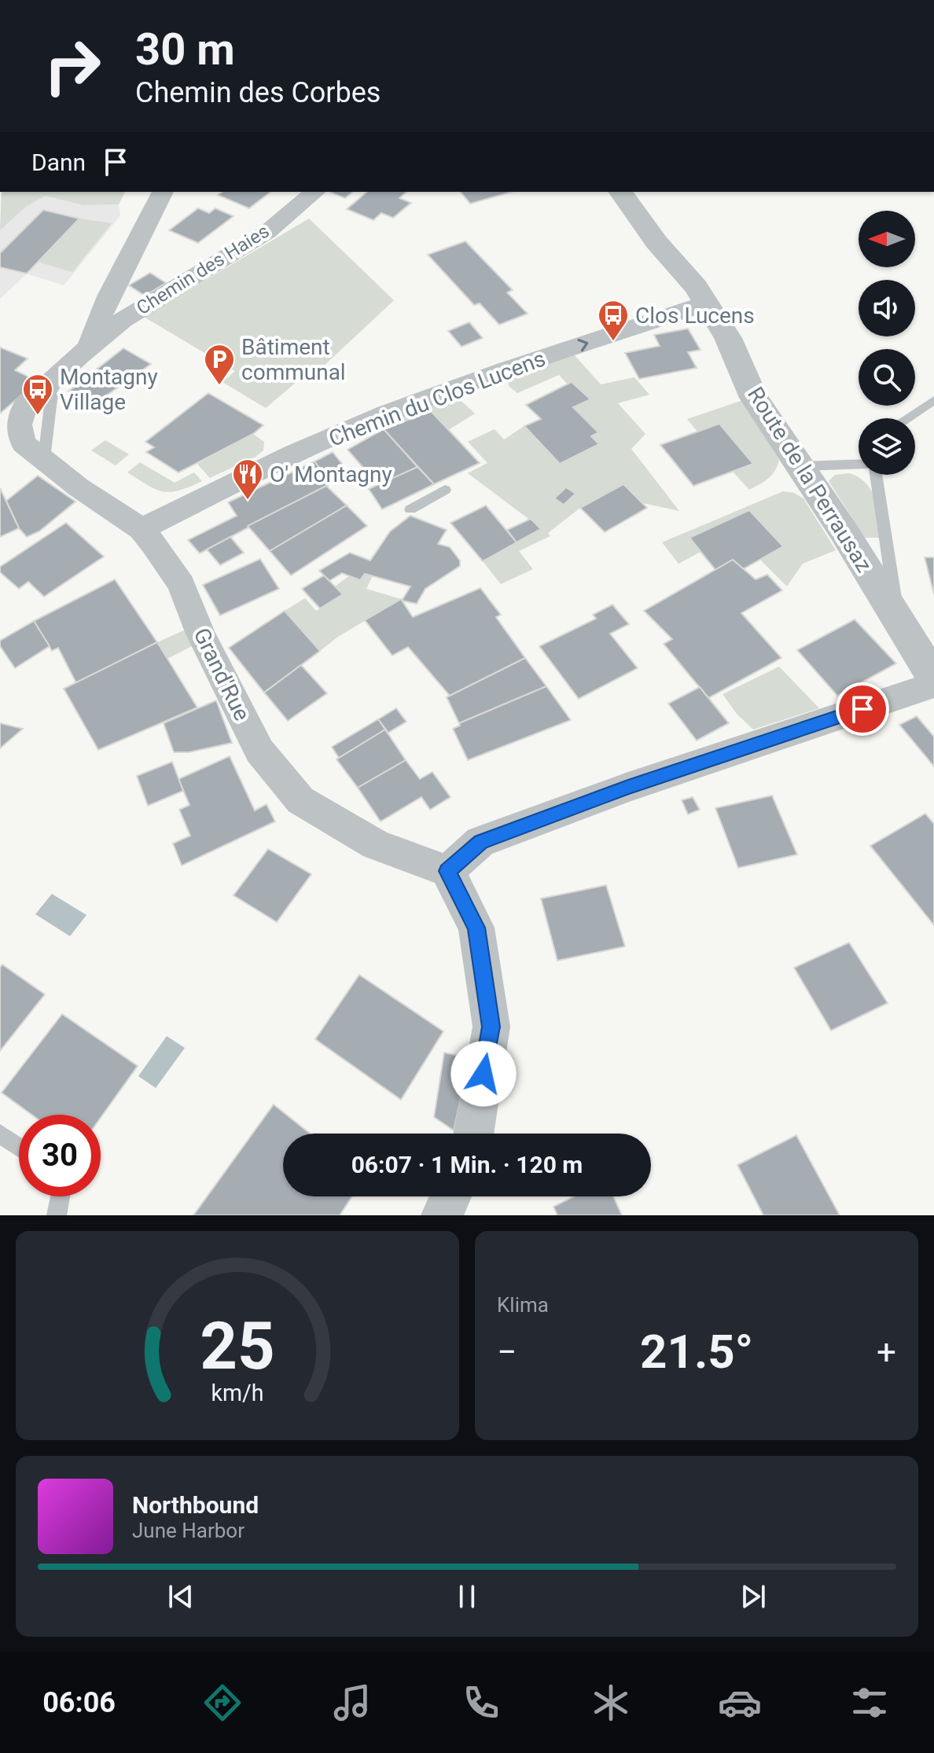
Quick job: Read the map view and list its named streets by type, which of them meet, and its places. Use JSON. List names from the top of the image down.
{
  "streets": {
    "street": [
      "Chemin des Haies",
      "Chemin du Clos Lucens",
      "Route de la Perrausaz",
      "Grand'Rue"
    ]
  },
  "crossings": [
    ["Chemin des Haies", "Grand'Rue"],
    ["Chemin du Clos Lucens", "Route de la Perrausaz"],
    ["Chemin du Clos Lucens", "Grand'Rue"]
  ],
  "one_way": ["Chemin du Clos Lucens"],
  "places": {
    "bus stop": ["Clos Lucens", "Montagny Village"],
    "parking": ["Bâtiment communal"],
    "restaurant": ["O' Montagny"]
  },
  "north": "left",
  "page": {
    "turn": ["30 m", "Chemin des Corbes"],
    "then": "Dann",
    "limit": "30",
    "trip": "06:07 · 1 Min. · 120 m",
    "tile": "Klima",
    "heat": ["−", "21.5°", "+"],
    "song": ["Northbound", "June Harbor"],
    "tabs": "06:06",
    "gauge": ["25", "km/h"]
  }
}
